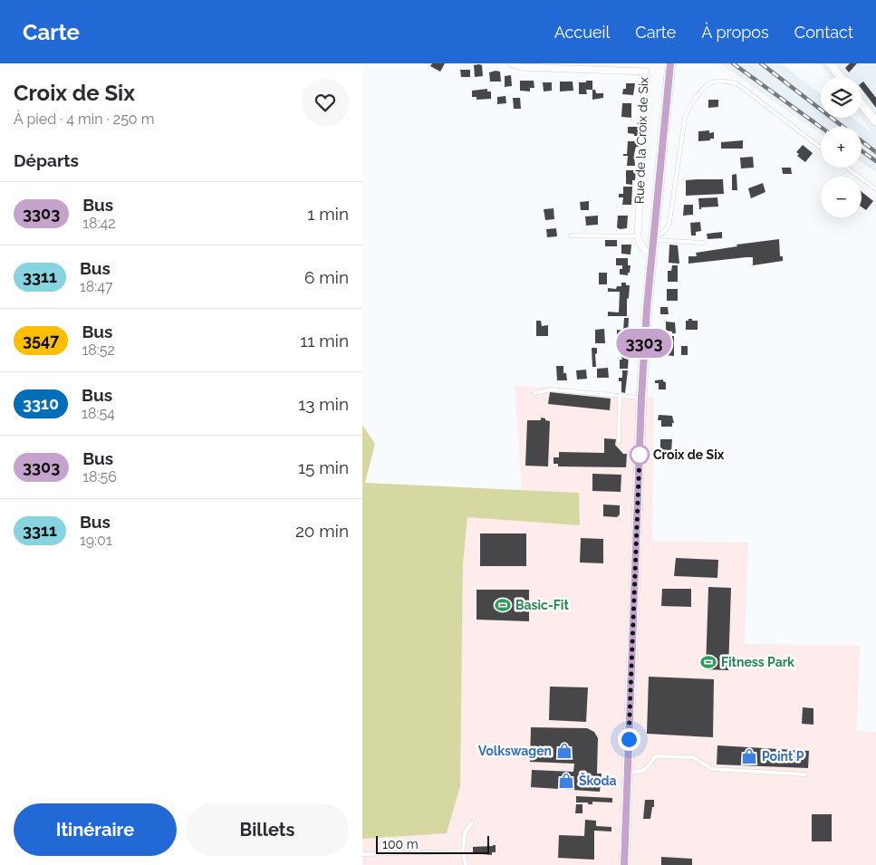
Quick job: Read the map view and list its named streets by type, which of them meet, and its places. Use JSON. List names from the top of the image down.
{
  "streets": {
    "street": ["Rue de la Croix de Six"]
  },
  "places": {
    "other": ["Croix de Six"],
    "sports": ["Basic-Fit", "Fitness Park"],
    "shop": ["Volkswagen", "Point P", "Škoda"]
  },
  "lines": ["bus line 3303"],
  "scale_bar": "100 m",
  "page": {
    "header": "Carte",
    "nav": [
      "Accueil",
      "Carte",
      "À propos",
      "Contact"
    ],
    "heading": [
      ["Croix de Six", "À pied · 4 min · 250 m"],
      "Départs"
    ],
    "on_map": "3303",
    "map_buttons": ["+", "−"],
    "list": [
      {
        "mark": "3303",
        "name": "Bus",
        "note": "18:42",
        "value": "1 min"
      },
      {
        "mark": "3311",
        "name": "Bus",
        "note": "18:47",
        "value": "6 min"
      },
      {
        "mark": "3547",
        "name": "Bus",
        "note": "18:52",
        "value": "11 min"
      },
      {
        "mark": "3310",
        "name": "Bus",
        "note": "18:54",
        "value": "13 min"
      },
      {
        "mark": "3303",
        "name": "Bus",
        "note": "18:56",
        "value": "15 min"
      },
      {
        "mark": "3311",
        "name": "Bus",
        "note": "19:01",
        "value": "20 min"
      }
    ],
    "buttons": ["Itinéraire", "Billets"],
    "scale": "100 m"
  }
}
